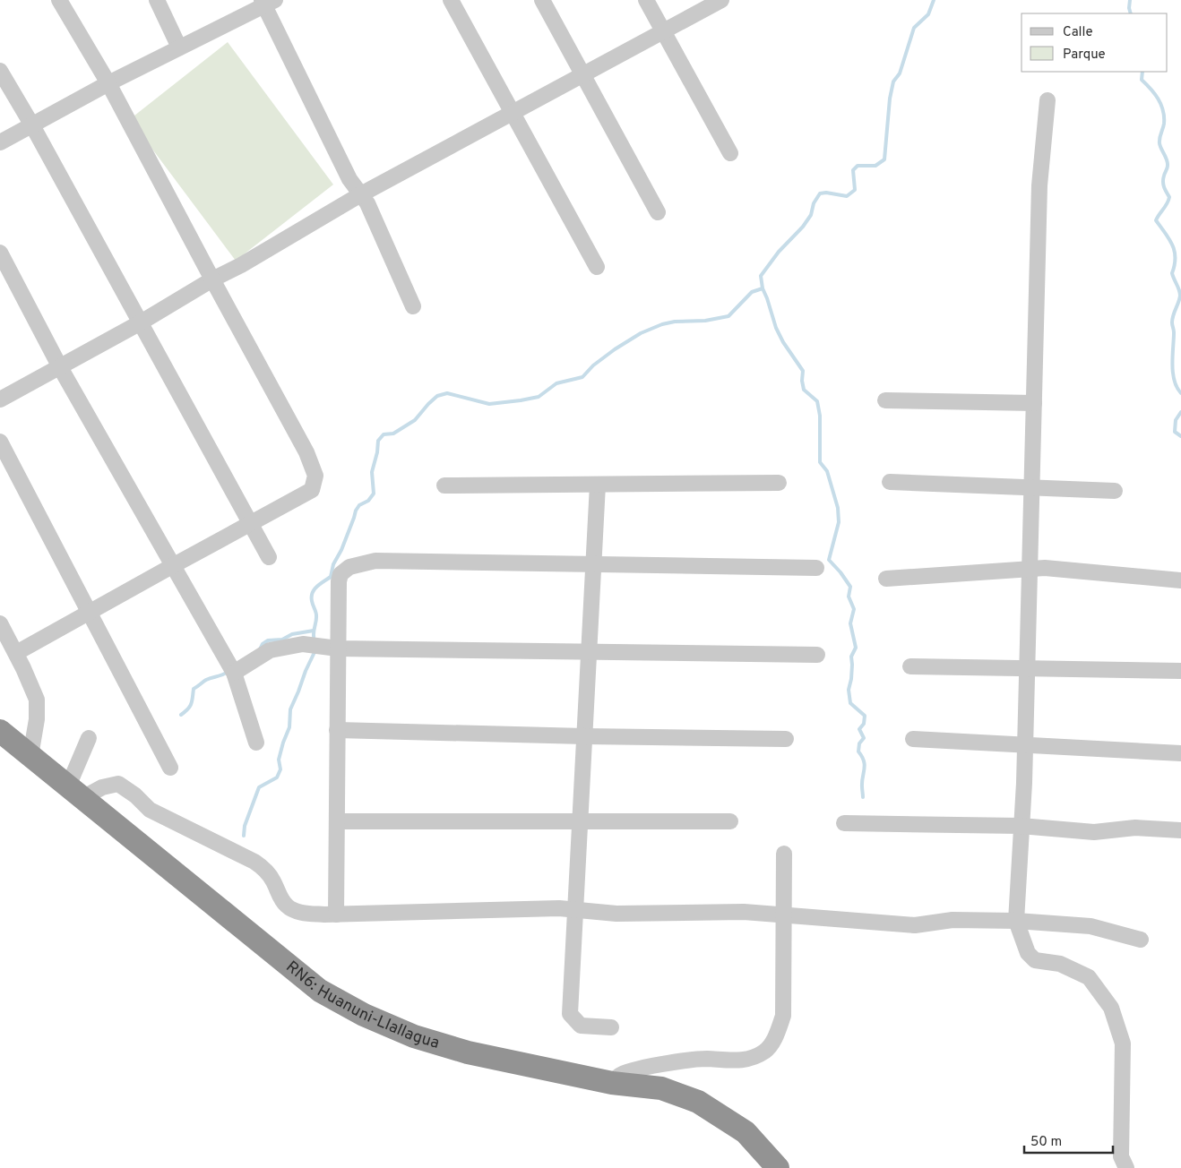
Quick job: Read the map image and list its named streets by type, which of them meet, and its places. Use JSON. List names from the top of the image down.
{
  "streets": {
    "highway": ["RN6: Huanuni-Llallagua"]
  },
  "legend": ["Calle", "Parque"],
  "scale_bar": "50 m"
}
